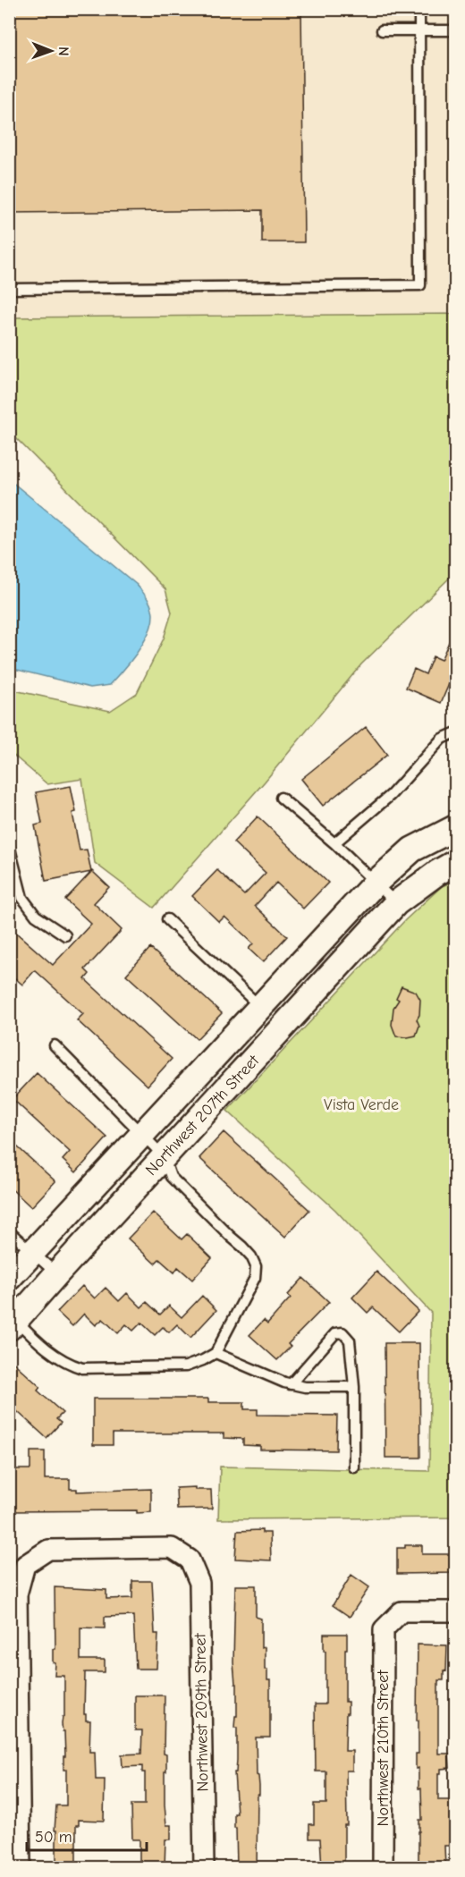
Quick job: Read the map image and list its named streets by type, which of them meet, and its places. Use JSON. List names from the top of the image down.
{
  "streets": {
    "street": ["Northwest 207th Street", "Northwest 209th Street", "Northwest 210th Street"]
  },
  "parks": ["Vista Verde"],
  "scale_bar": "50 m",
  "north": "right"
}
